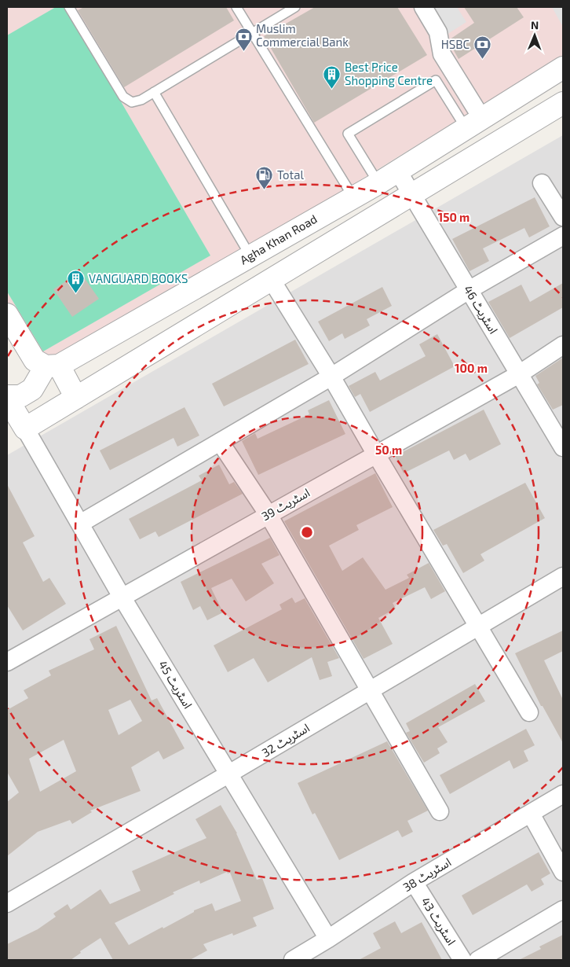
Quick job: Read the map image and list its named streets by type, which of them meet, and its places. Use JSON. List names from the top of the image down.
{
  "streets": {
    "street": [
      "Agha Khan Road",
      "اسٹریٹ 46",
      "اسٹریٹ 39",
      "اسٹریٹ 45",
      "اسٹریٹ 32",
      "اسٹریٹ 38",
      "اسٹریٹ 43"
    ]
  },
  "crossings": [
    ["Agha Khan Road", "اسٹریٹ 46"],
    ["اسٹریٹ 46", "اسٹریٹ 39"],
    ["اسٹریٹ 39", "اسٹریٹ 45"],
    ["اسٹریٹ 45", "اسٹریٹ 32"],
    ["اسٹریٹ 45", "اسٹریٹ 38"],
    ["اسٹریٹ 38", "اسٹریٹ 43"]
  ],
  "places": {
    "bank": ["Muslim Commercial Bank", "HSBC"],
    "building": ["Best Price Shopping Centre", "VANGUARD BOOKS"],
    "fuel station": ["Total"]
  },
  "north": "top",
  "rings": ["150 m", "100 m", "50 m"]
}
